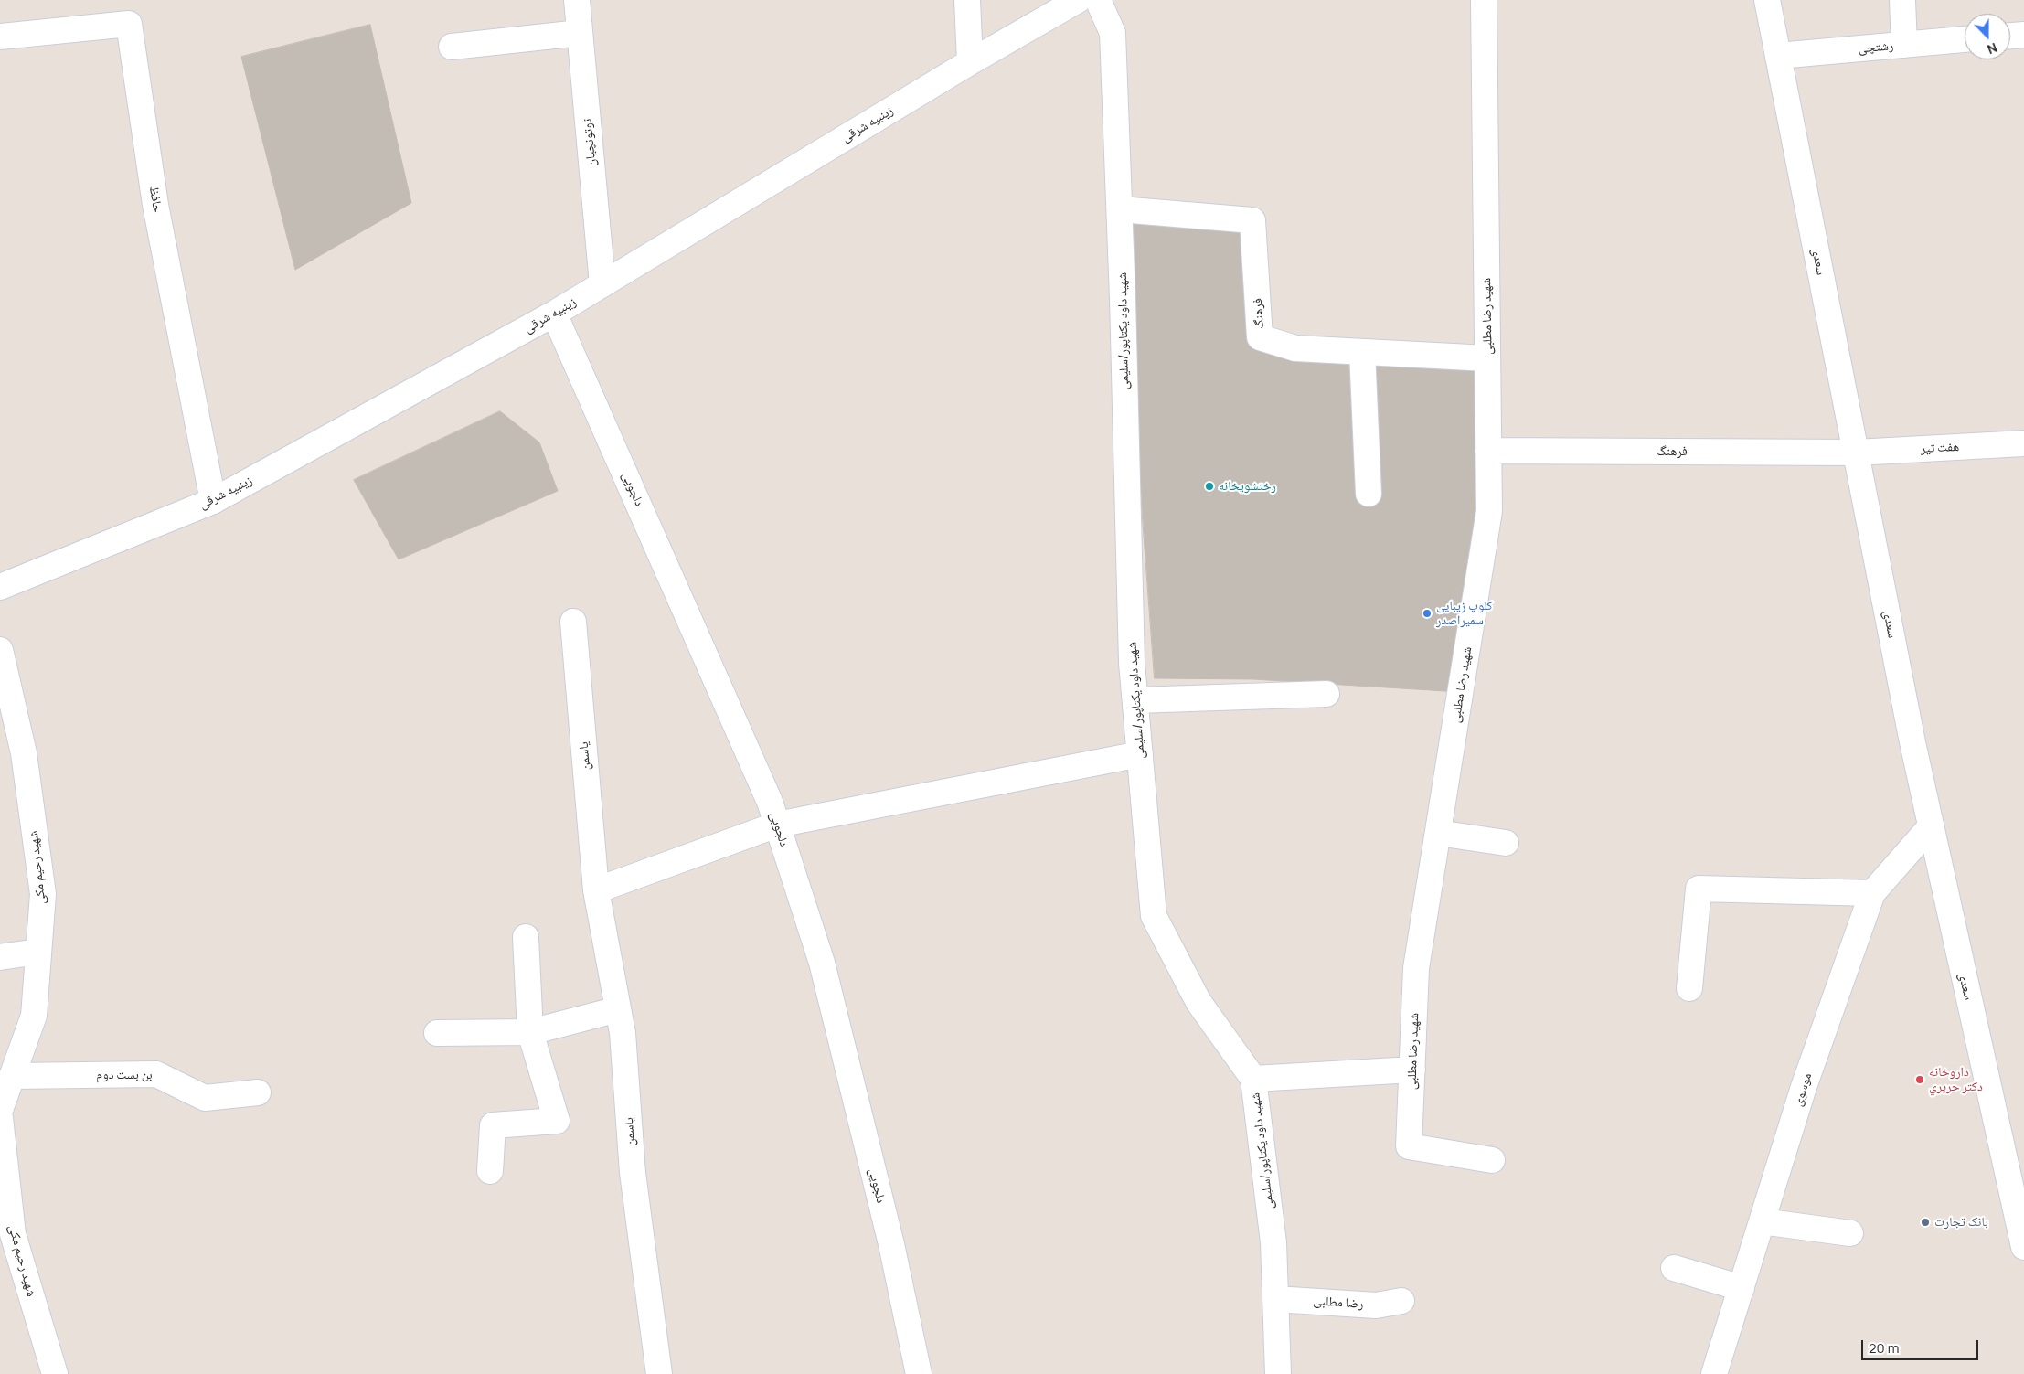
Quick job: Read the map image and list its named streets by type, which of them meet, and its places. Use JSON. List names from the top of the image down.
{
  "streets": {
    "street": [
      "رشتچی",
      "زینبیه شرقی",
      "توتونچیان",
      "حافظ",
      "سعدی",
      "فرهنگ",
      "شهید رضا مطلبی",
      "شهید داود یکتاپور/سلیمی",
      "هفت تیر",
      "دلجویی",
      "یاسمن",
      "شهید رحیم مکی",
      "بن بست دوم",
      "موسوی",
      "رضا مطلبی"
    ]
  },
  "crossings": [
    ["رشتچی", "سعدی"],
    ["زینبیه شرقی", "توتونچیان"],
    ["زینبیه شرقی", "حافظ"],
    ["زینبیه شرقی", "دلجویی"],
    ["سعدی", "فرهنگ"],
    ["سعدی", "هفت تیر"],
    ["سعدی", "موسوی"],
    ["فرهنگ", "شهید رضا مطلبی"],
    ["فرهنگ", "شهید داود یکتاپور/سلیمی"],
    ["فرهنگ", "هفت تیر"],
    ["شهید داود یکتاپور/سلیمی", "رضا مطلبی"],
    ["شهید رحیم مکی", "بن بست دوم"]
  ],
  "places": [
    "رختشویخانه",
    "کلوپ زیبایی سمیراصدر",
    "داروخانه دكتر حريري",
    "بانک تجارت"
  ],
  "scale_bar": "20 m",
  "north": "bottom"
}
